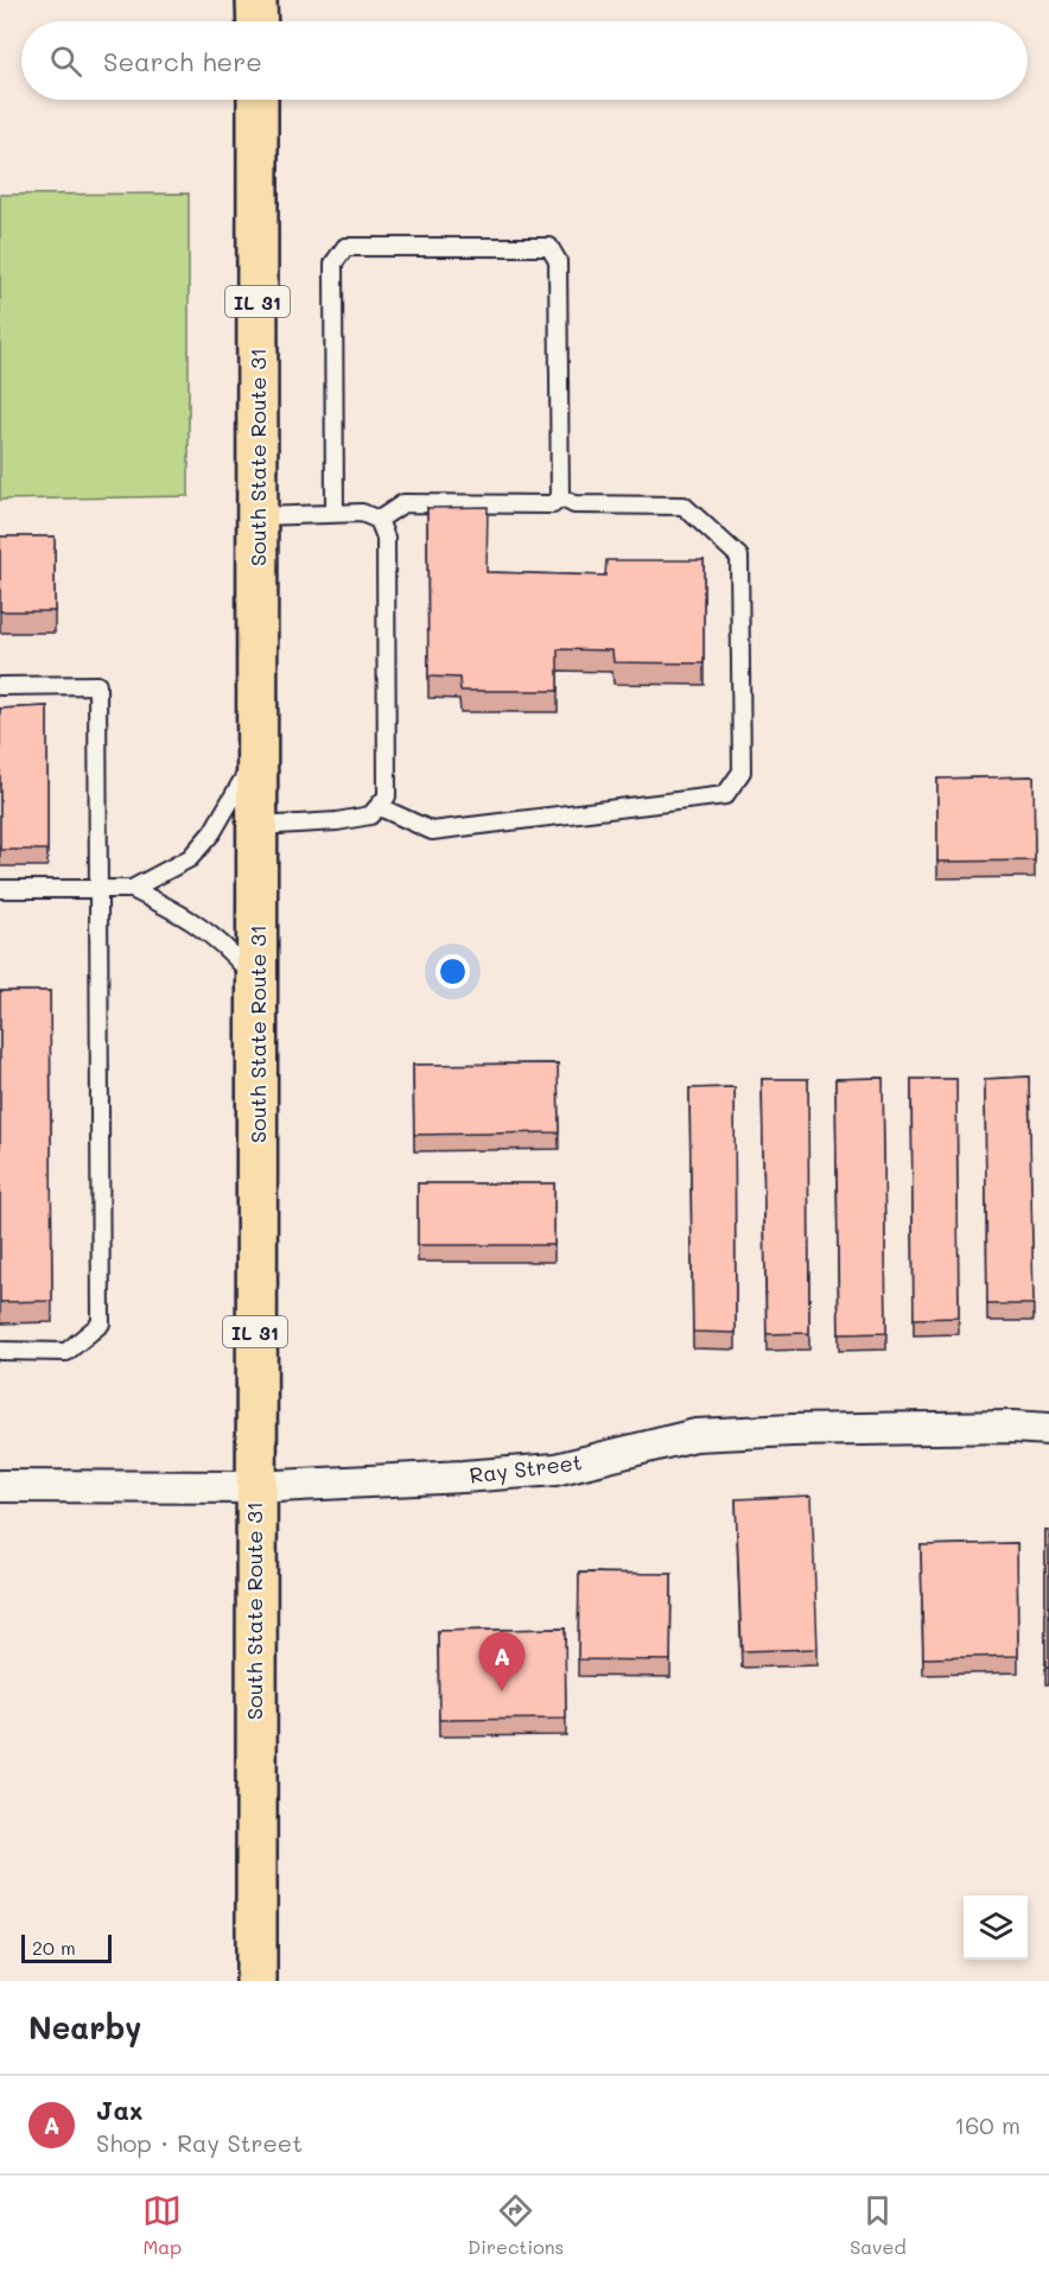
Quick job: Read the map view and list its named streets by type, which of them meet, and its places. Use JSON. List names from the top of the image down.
{
  "streets": {
    "main road": ["IL 31", "South State Route 31"],
    "street": ["Ray Street"]
  },
  "crossings": [
    ["South State Route 31", "Ray Street"]
  ],
  "scale_bar": "20 m",
  "page": {
    "search": "Search here",
    "pins": "A",
    "scale": "20 m",
    "heading": "Nearby",
    "list": [
      {
        "mark": "A",
        "name": "Jax",
        "note": "Shop · Ray Street",
        "value": "160 m"
      }
    ],
    "nav": ["Map", "Directions", "Saved"]
  }
}
